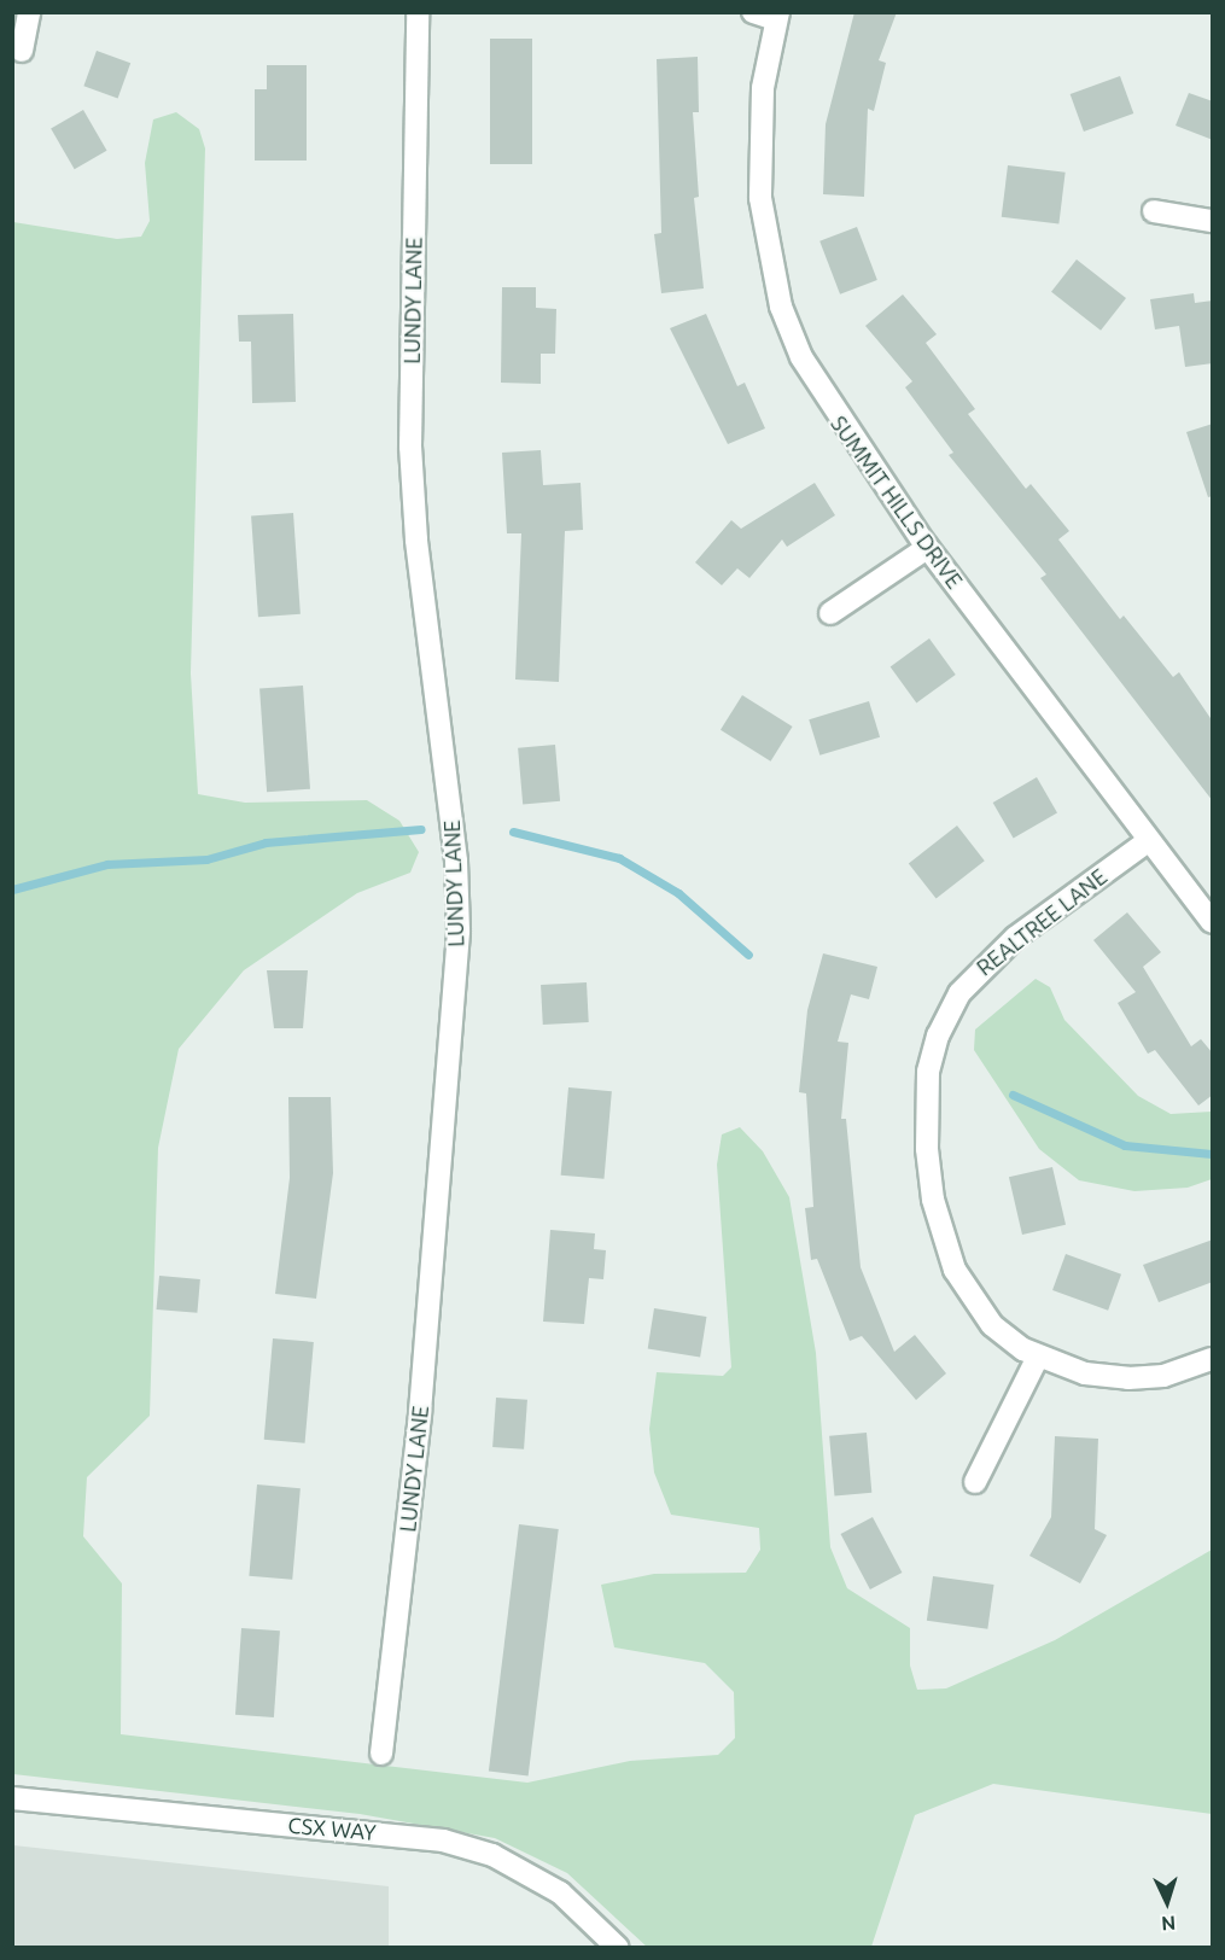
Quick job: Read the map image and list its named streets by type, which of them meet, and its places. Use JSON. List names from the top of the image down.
{
  "streets": {
    "street": [
      "LUNDY LANE",
      "SUMMIT HILLS DRIVE",
      "REALTREE LANE",
      "CSX WAY"
    ]
  },
  "crossings": [
    ["SUMMIT HILLS DRIVE", "REALTREE LANE"]
  ],
  "north": "bottom"
}
